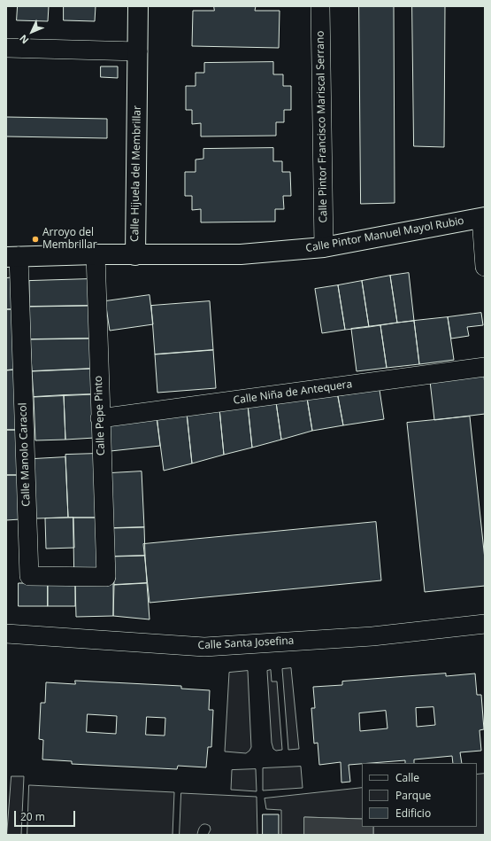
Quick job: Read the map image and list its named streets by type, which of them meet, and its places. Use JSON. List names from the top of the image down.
{
  "streets": {
    "street": [
      "Calle Pintor Francisco Mariscal Serrano",
      "Calle Hijuela del Membrillar",
      "Calle Pintor Manuel Mayol Rubio",
      "Calle Niña de Antequera",
      "Calle Pepe Pinto",
      "Calle Manolo Caracol",
      "Calle Santa Josefina"
    ]
  },
  "crossings": [
    ["Calle Pintor Francisco Mariscal Serrano", "Calle Pintor Manuel Mayol Rubio"],
    ["Calle Hijuela del Membrillar", "Calle Pintor Manuel Mayol Rubio"],
    ["Calle Hijuela del Membrillar", "Calle Pepe Pinto"],
    ["Calle Hijuela del Membrillar", "Calle Manolo Caracol"],
    ["Calle Niña de Antequera", "Calle Pepe Pinto"],
    ["Calle Pepe Pinto", "Calle Manolo Caracol"]
  ],
  "places": ["Arroyo del Membrillar"],
  "legend": ["Calle", "Parque", "Edificio"],
  "scale_bar": "20 m",
  "north": "bottom left"
}
